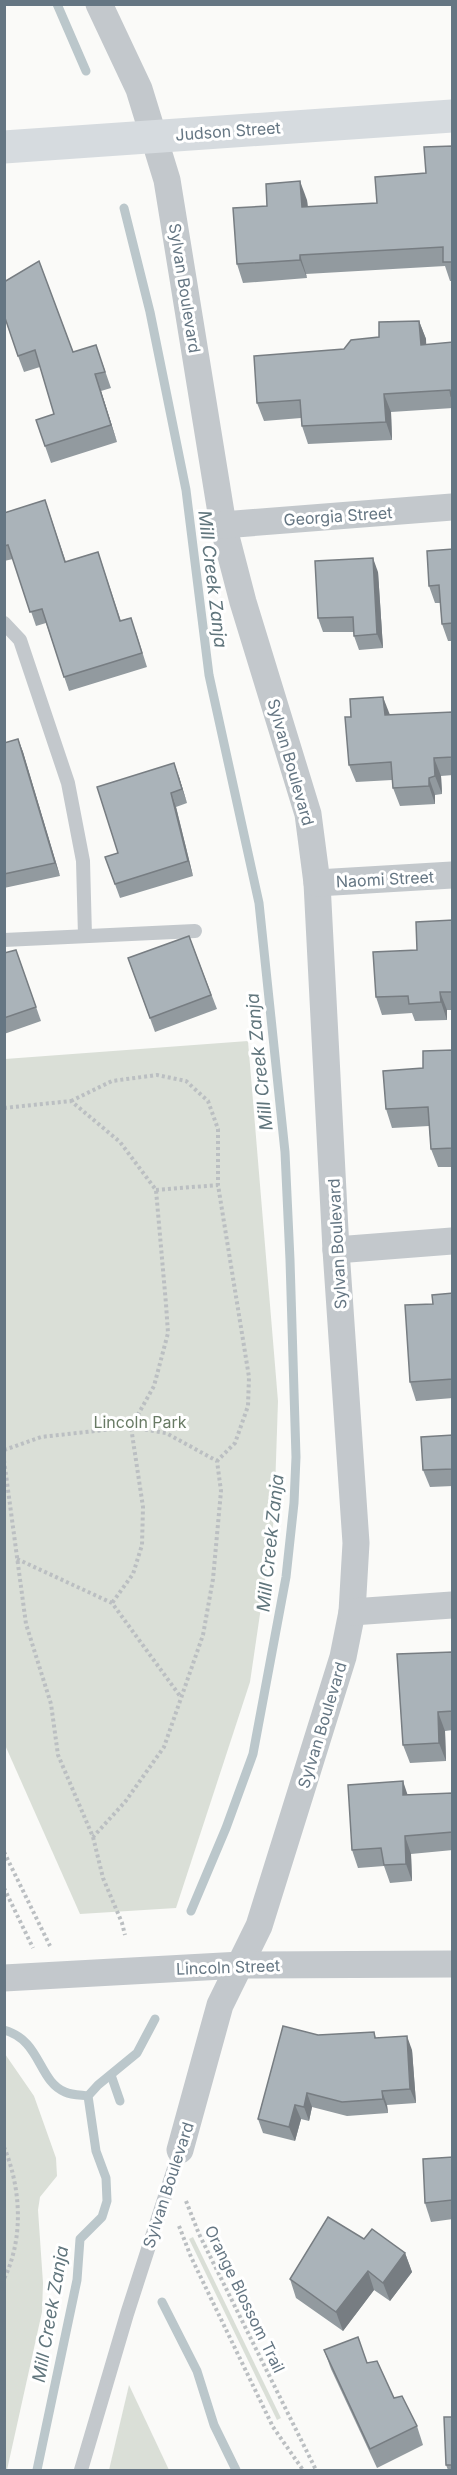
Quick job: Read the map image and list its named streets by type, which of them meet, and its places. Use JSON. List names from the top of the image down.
{
  "streets": {
    "main road": ["Judson Street"],
    "street": [
      "Sylvan Boulevard",
      "Georgia Street",
      "Naomi Street",
      "Lincoln Street"
    ],
    "path": ["Orange Blossom Trail"]
  },
  "crossings": [
    ["Judson Street", "Sylvan Boulevard"],
    ["Sylvan Boulevard", "Georgia Street"],
    ["Sylvan Boulevard", "Naomi Street"],
    ["Sylvan Boulevard", "Lincoln Street"],
    ["Sylvan Boulevard", "Orange Blossom Trail"]
  ],
  "water": ["Mill Creek Zanja"],
  "parks": ["Lincoln Park"]
}
